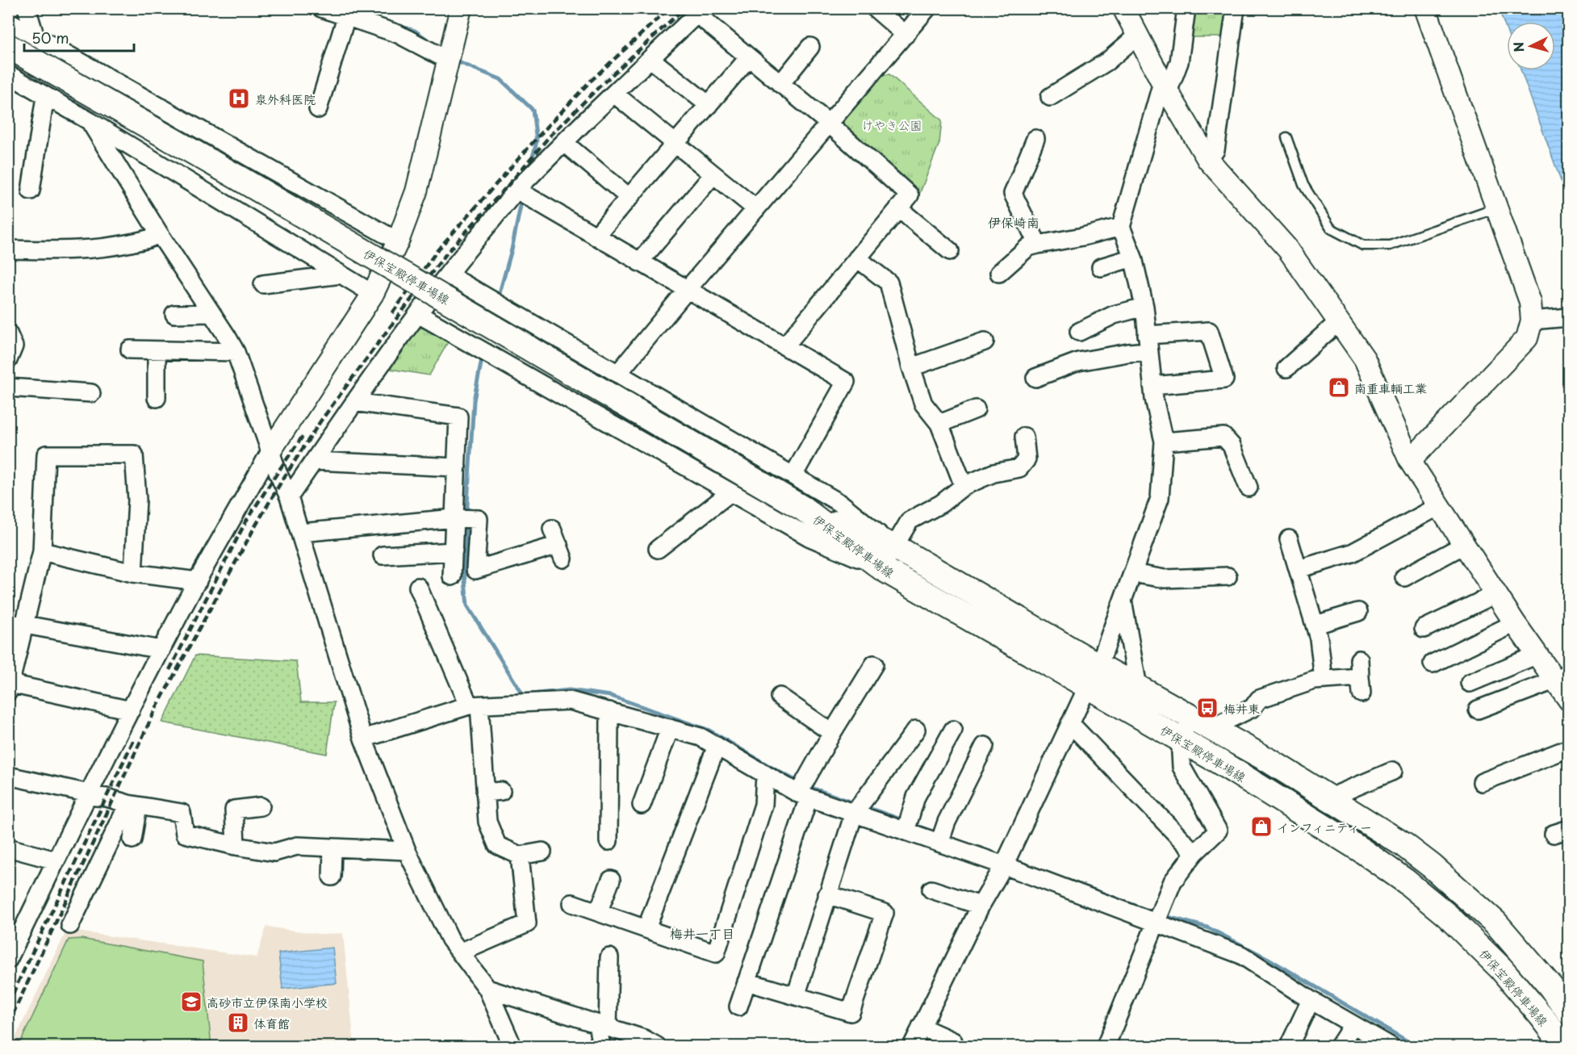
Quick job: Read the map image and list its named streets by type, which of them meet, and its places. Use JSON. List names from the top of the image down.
{
  "streets": {
    "main road": ["伊保宝殿停車場線"]
  },
  "districts": ["伊保崎南", "梅井一丁目"],
  "parks": ["けやき公園"],
  "places": {
    "hospital": ["泉外科医院"],
    "shop": ["南重車輌工業", "インフィニティー"],
    "bus stop": ["梅井東"],
    "school or university": ["高砂市立伊保南小学校"],
    "building": ["体育館"]
  },
  "scale_bar": "50 m",
  "north": "left"
}
